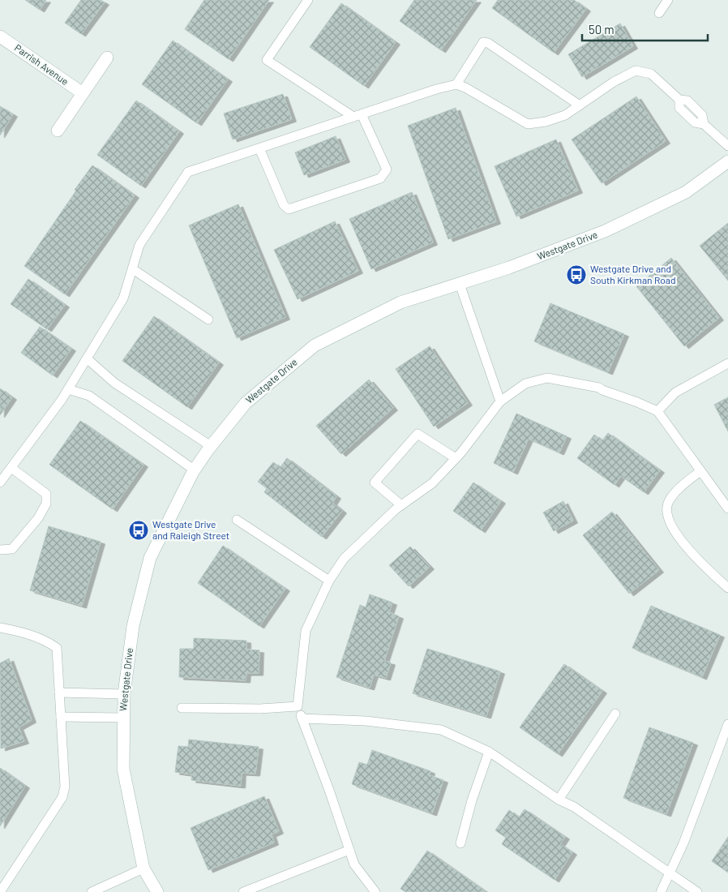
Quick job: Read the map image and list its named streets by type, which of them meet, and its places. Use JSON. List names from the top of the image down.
{
  "streets": {
    "street": ["Parrish Avenue", "Westgate Drive"]
  },
  "places": {
    "bus stop": ["Westgate Drive and South Kirkman Road", "Westgate Drive and Raleigh Street"]
  },
  "scale_bar": "50 m"
}
